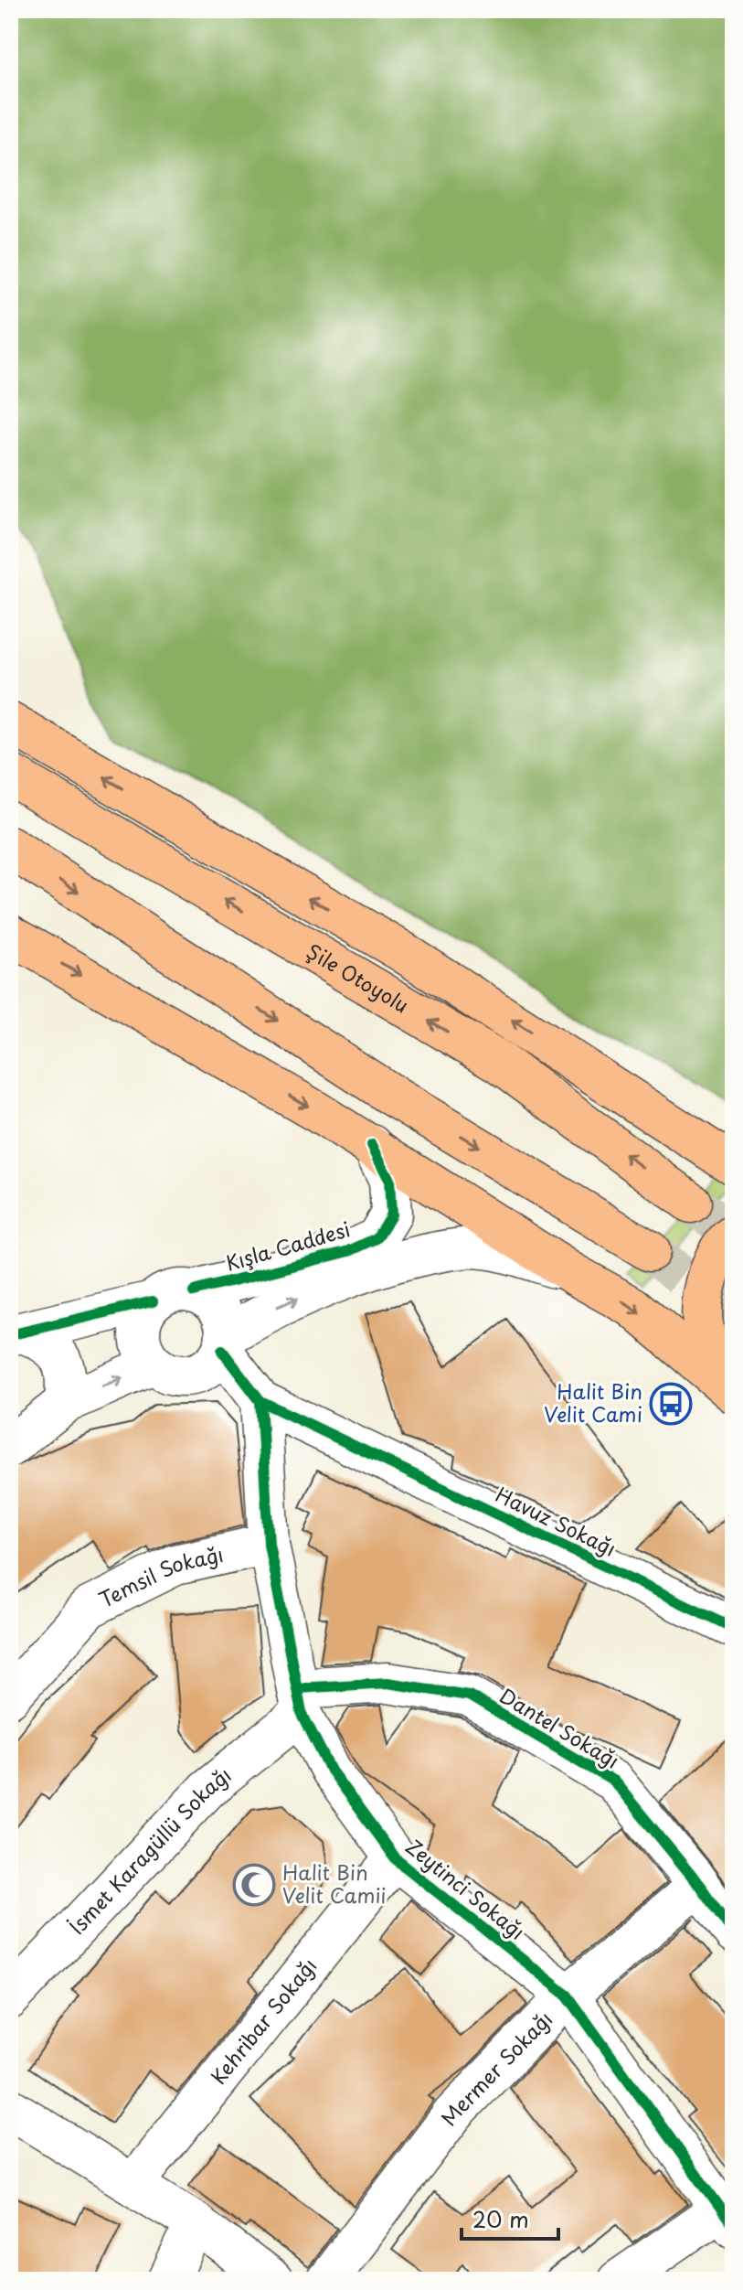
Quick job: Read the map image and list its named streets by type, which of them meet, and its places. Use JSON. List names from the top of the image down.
{
  "streets": {
    "highway": ["Şile Otoyolu"],
    "street": [
      "Kışla Caddesi",
      "Havuz Sokağı",
      "Temsil Sokağı",
      "Dantel Sokağı",
      "İsmet Karagüllü Sokağı",
      "Zeytinci Sokağı",
      "Kehribar Sokağı",
      "Mermer Sokağı"
    ]
  },
  "crossings": [
    ["Kışla Caddesi", "Havuz Sokağı"],
    ["Havuz Sokağı", "Zeytinci Sokağı"],
    ["Temsil Sokağı", "Zeytinci Sokağı"],
    ["Dantel Sokağı", "İsmet Karagüllü Sokağı"],
    ["Dantel Sokağı", "Zeytinci Sokağı"],
    ["Dantel Sokağı", "Mermer Sokağı"],
    ["İsmet Karagüllü Sokağı", "Zeytinci Sokağı"],
    ["Zeytinci Sokağı", "Kehribar Sokağı"],
    ["Zeytinci Sokağı", "Mermer Sokağı"]
  ],
  "places": {
    "bus stop": ["Halit Bin Velit Cami"],
    "mosque": ["Halit Bin Velit Camii"]
  },
  "scale_bar": "20 m"
}
